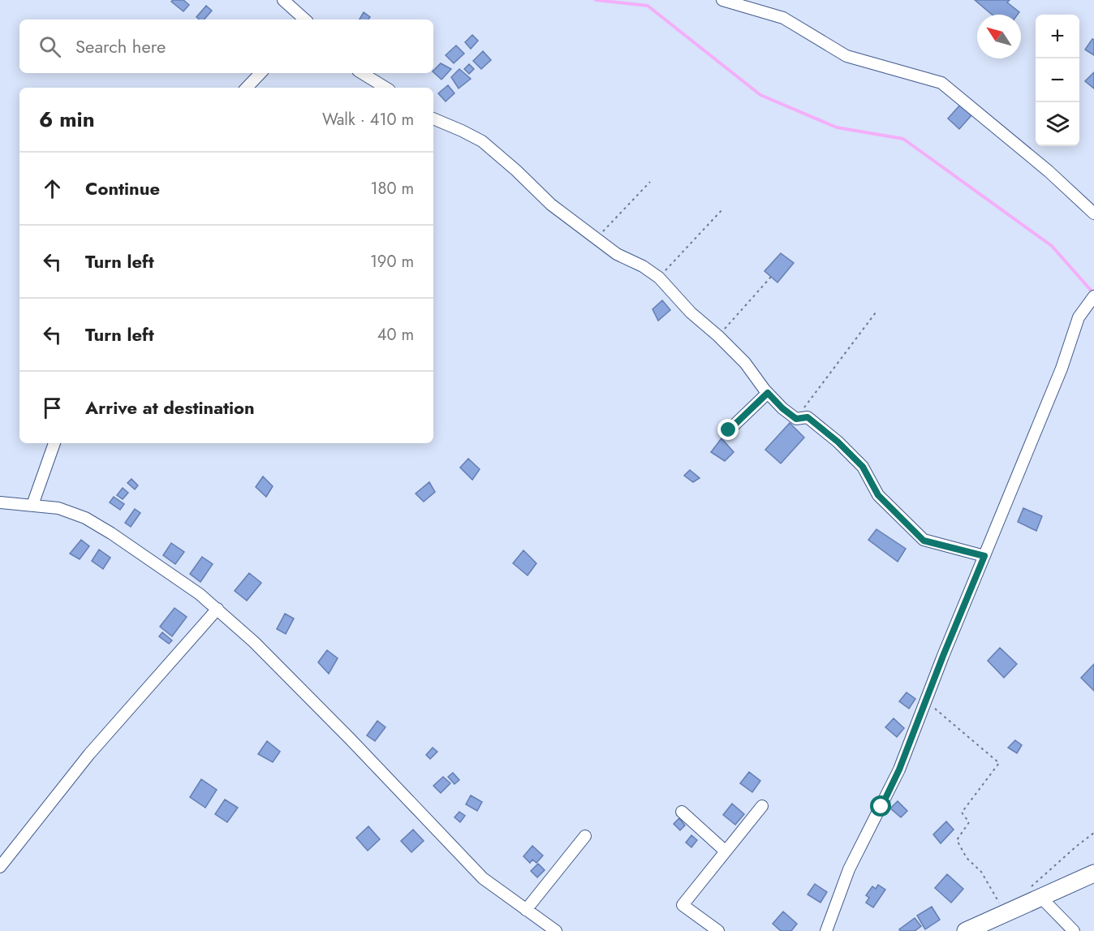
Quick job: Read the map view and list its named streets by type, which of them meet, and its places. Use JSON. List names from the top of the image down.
{
  "north": "top left",
  "page": {
    "map_buttons": ["+", "−"],
    "search": "Search here",
    "heading": ["6 min", "Walk · 410 m"],
    "list": [
      ["Continue", "180 m"],
      ["Turn left", "190 m"],
      ["Turn left", "40 m"],
      "Arrive at destination"
    ]
  }
}
